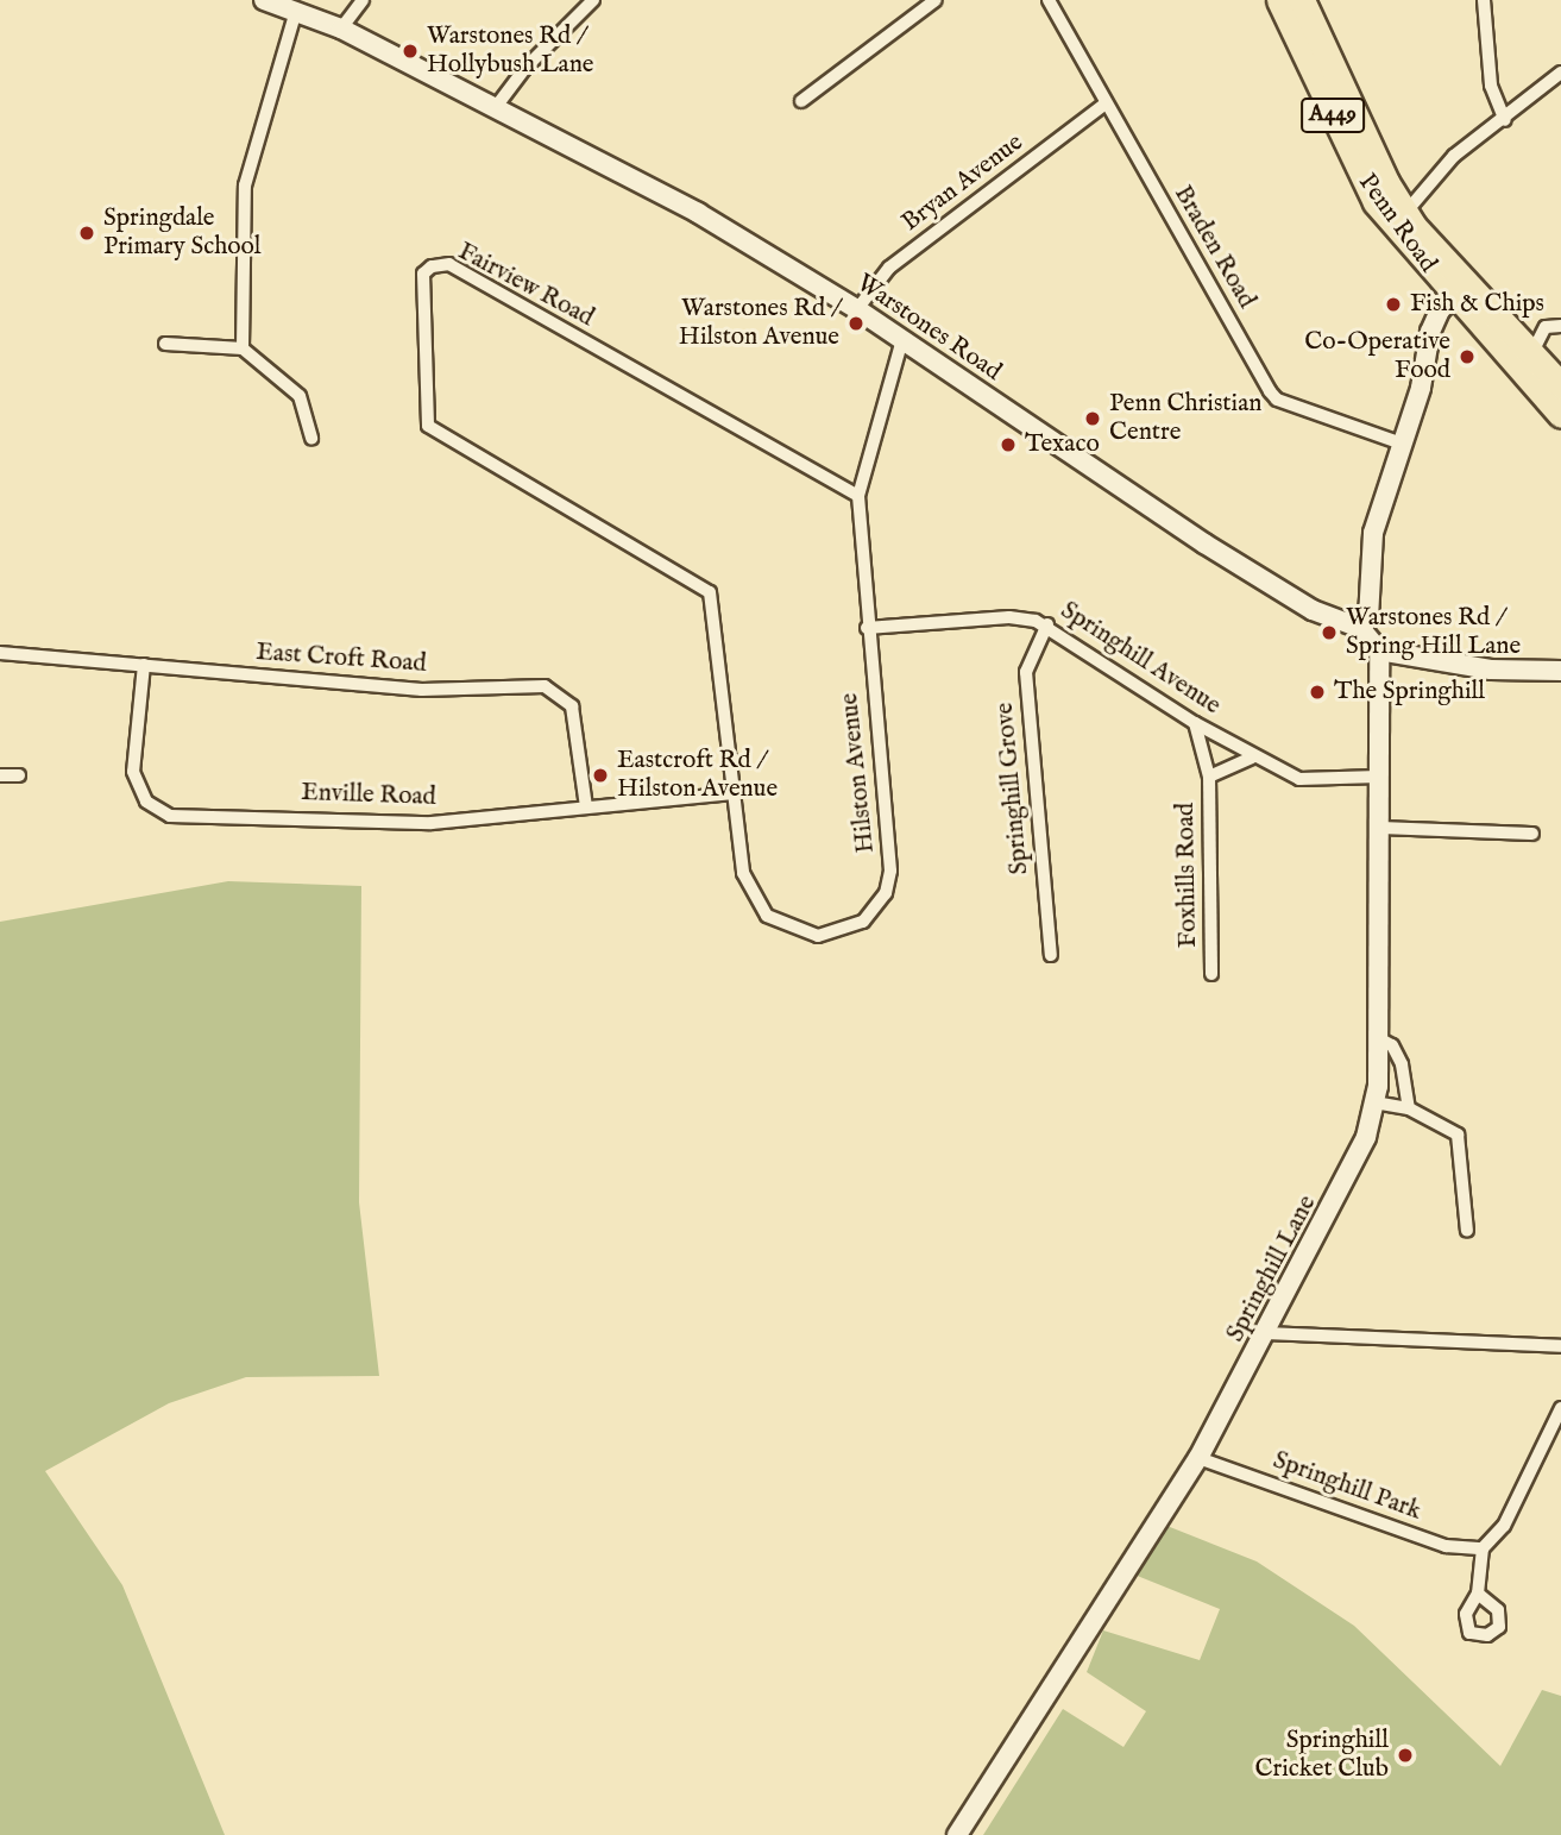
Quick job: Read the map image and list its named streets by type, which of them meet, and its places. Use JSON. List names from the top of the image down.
{
  "streets": {
    "highway": ["A449", "Penn Road"],
    "street": [
      "Bryan Avenue",
      "Braden Road",
      "Fairview Road",
      "Warstones Road",
      "East Croft Road",
      "Springhill Avenue",
      "Hilston Avenue",
      "Springhill Grove",
      "Enville Road",
      "Foxhills Road",
      "Springhill Lane",
      "Springhill Park"
    ]
  },
  "crossings": [
    ["Bryan Avenue", "Braden Road"],
    ["Bryan Avenue", "Warstones Road"],
    ["Fairview Road", "Hilston Avenue"],
    ["Warstones Road", "Hilston Avenue"],
    ["Warstones Road", "Springhill Lane"],
    ["East Croft Road", "Enville Road"],
    ["Springhill Avenue", "Hilston Avenue"],
    ["Springhill Avenue", "Springhill Grove"],
    ["Springhill Avenue", "Foxhills Road"],
    ["Springhill Avenue", "Springhill Lane"],
    ["Hilston Avenue", "Enville Road"],
    ["Springhill Lane", "Springhill Park"]
  ],
  "places": [
    "Warstones Rd / Hollybush Lane",
    "Springdale Primary School",
    "Fish & Chips",
    "Warstones Rd / Hilston Avenue",
    "Co-Operative Food",
    "Penn Christian Centre",
    "Texaco",
    "Warstones Rd / Spring Hill Lane",
    "The Springhill",
    "Eastcroft Rd / Hilston Avenue",
    "Springhill Cricket Club"
  ]
}
